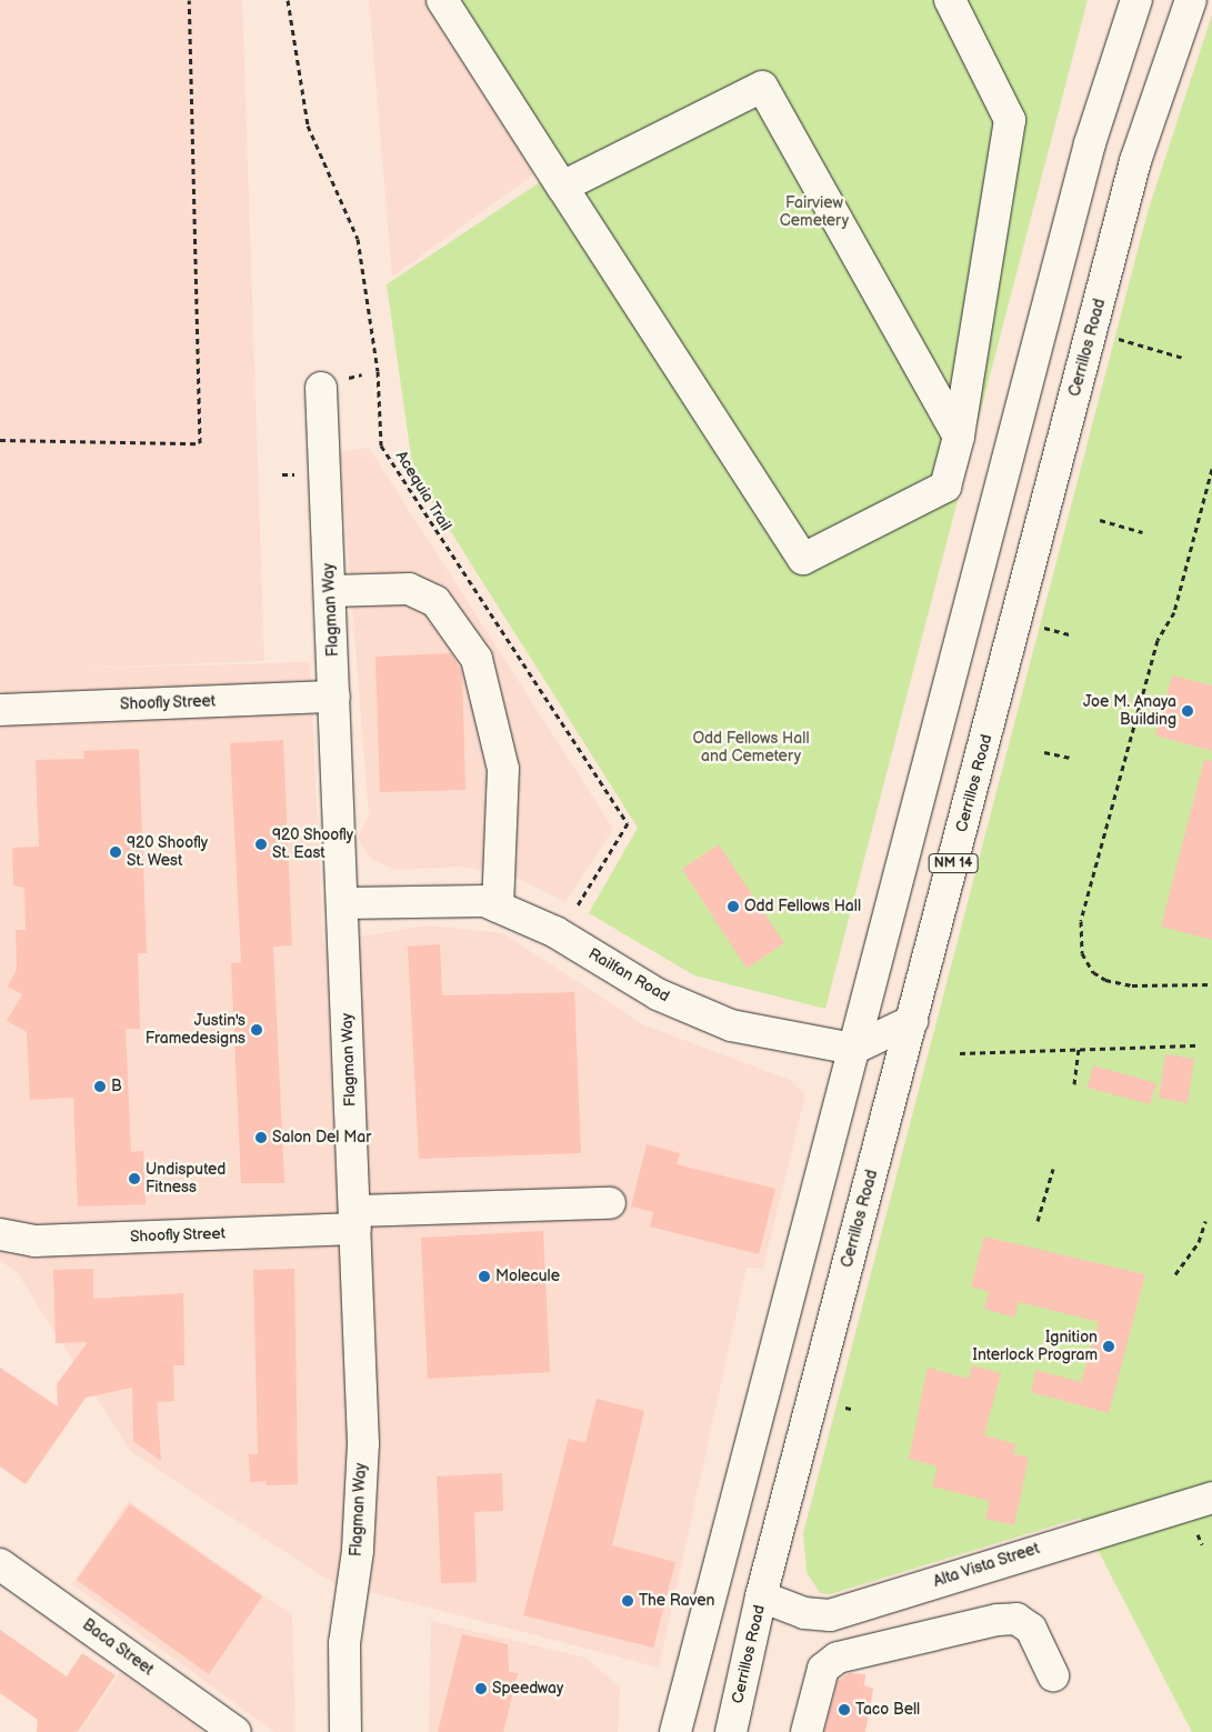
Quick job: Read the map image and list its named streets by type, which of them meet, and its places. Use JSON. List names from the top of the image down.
{
  "streets": {
    "main road": [
      "Cerrillos Road",
      "Flagman Way",
      "Shoofly Street",
      "NM 14",
      "Railfan Road",
      "Alta Vista Street",
      "Baca Street"
    ],
    "path": ["Acequia Trail"]
  },
  "crossings": [
    ["Cerrillos Road", "Alta Vista Street"],
    ["Acequia Trail", "Railfan Road"],
    ["Flagman Way", "Shoofly Street"],
    ["Flagman Way", "Railfan Road"],
    ["NM 14", "Railfan Road"]
  ],
  "parks": ["Fairview Cemetery", "Odd Fellows Hall and Cemetery"],
  "places": [
    "Joe M. Anaya Building",
    "920 Shoofly St. East",
    "920 Shoofly St. West",
    "Odd Fellows Hall",
    "Justin's Framedesigns",
    "B",
    "Salon Del Mar",
    "Undisputed Fitness",
    "Molecule",
    "Ignition Interlock Program",
    "The Raven",
    "Speedway",
    "Taco Bell"
  ]
}
